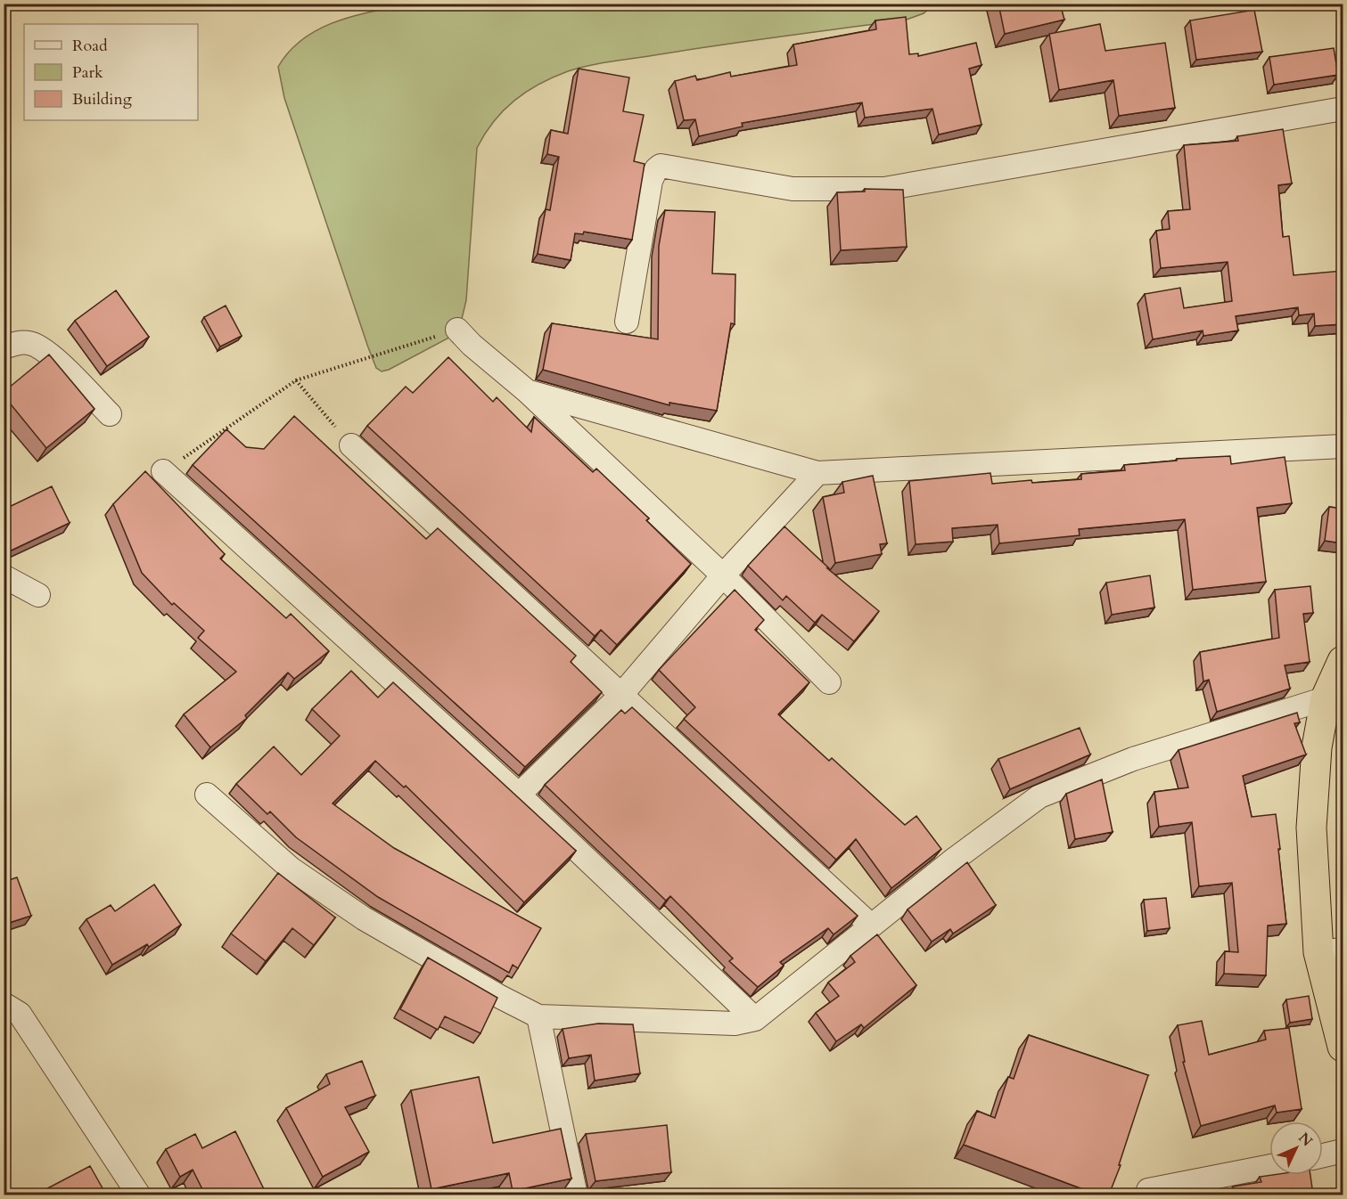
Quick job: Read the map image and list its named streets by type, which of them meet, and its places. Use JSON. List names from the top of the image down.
{
  "legend": ["Road", "Park", "Building"],
  "north": "top right"
}
